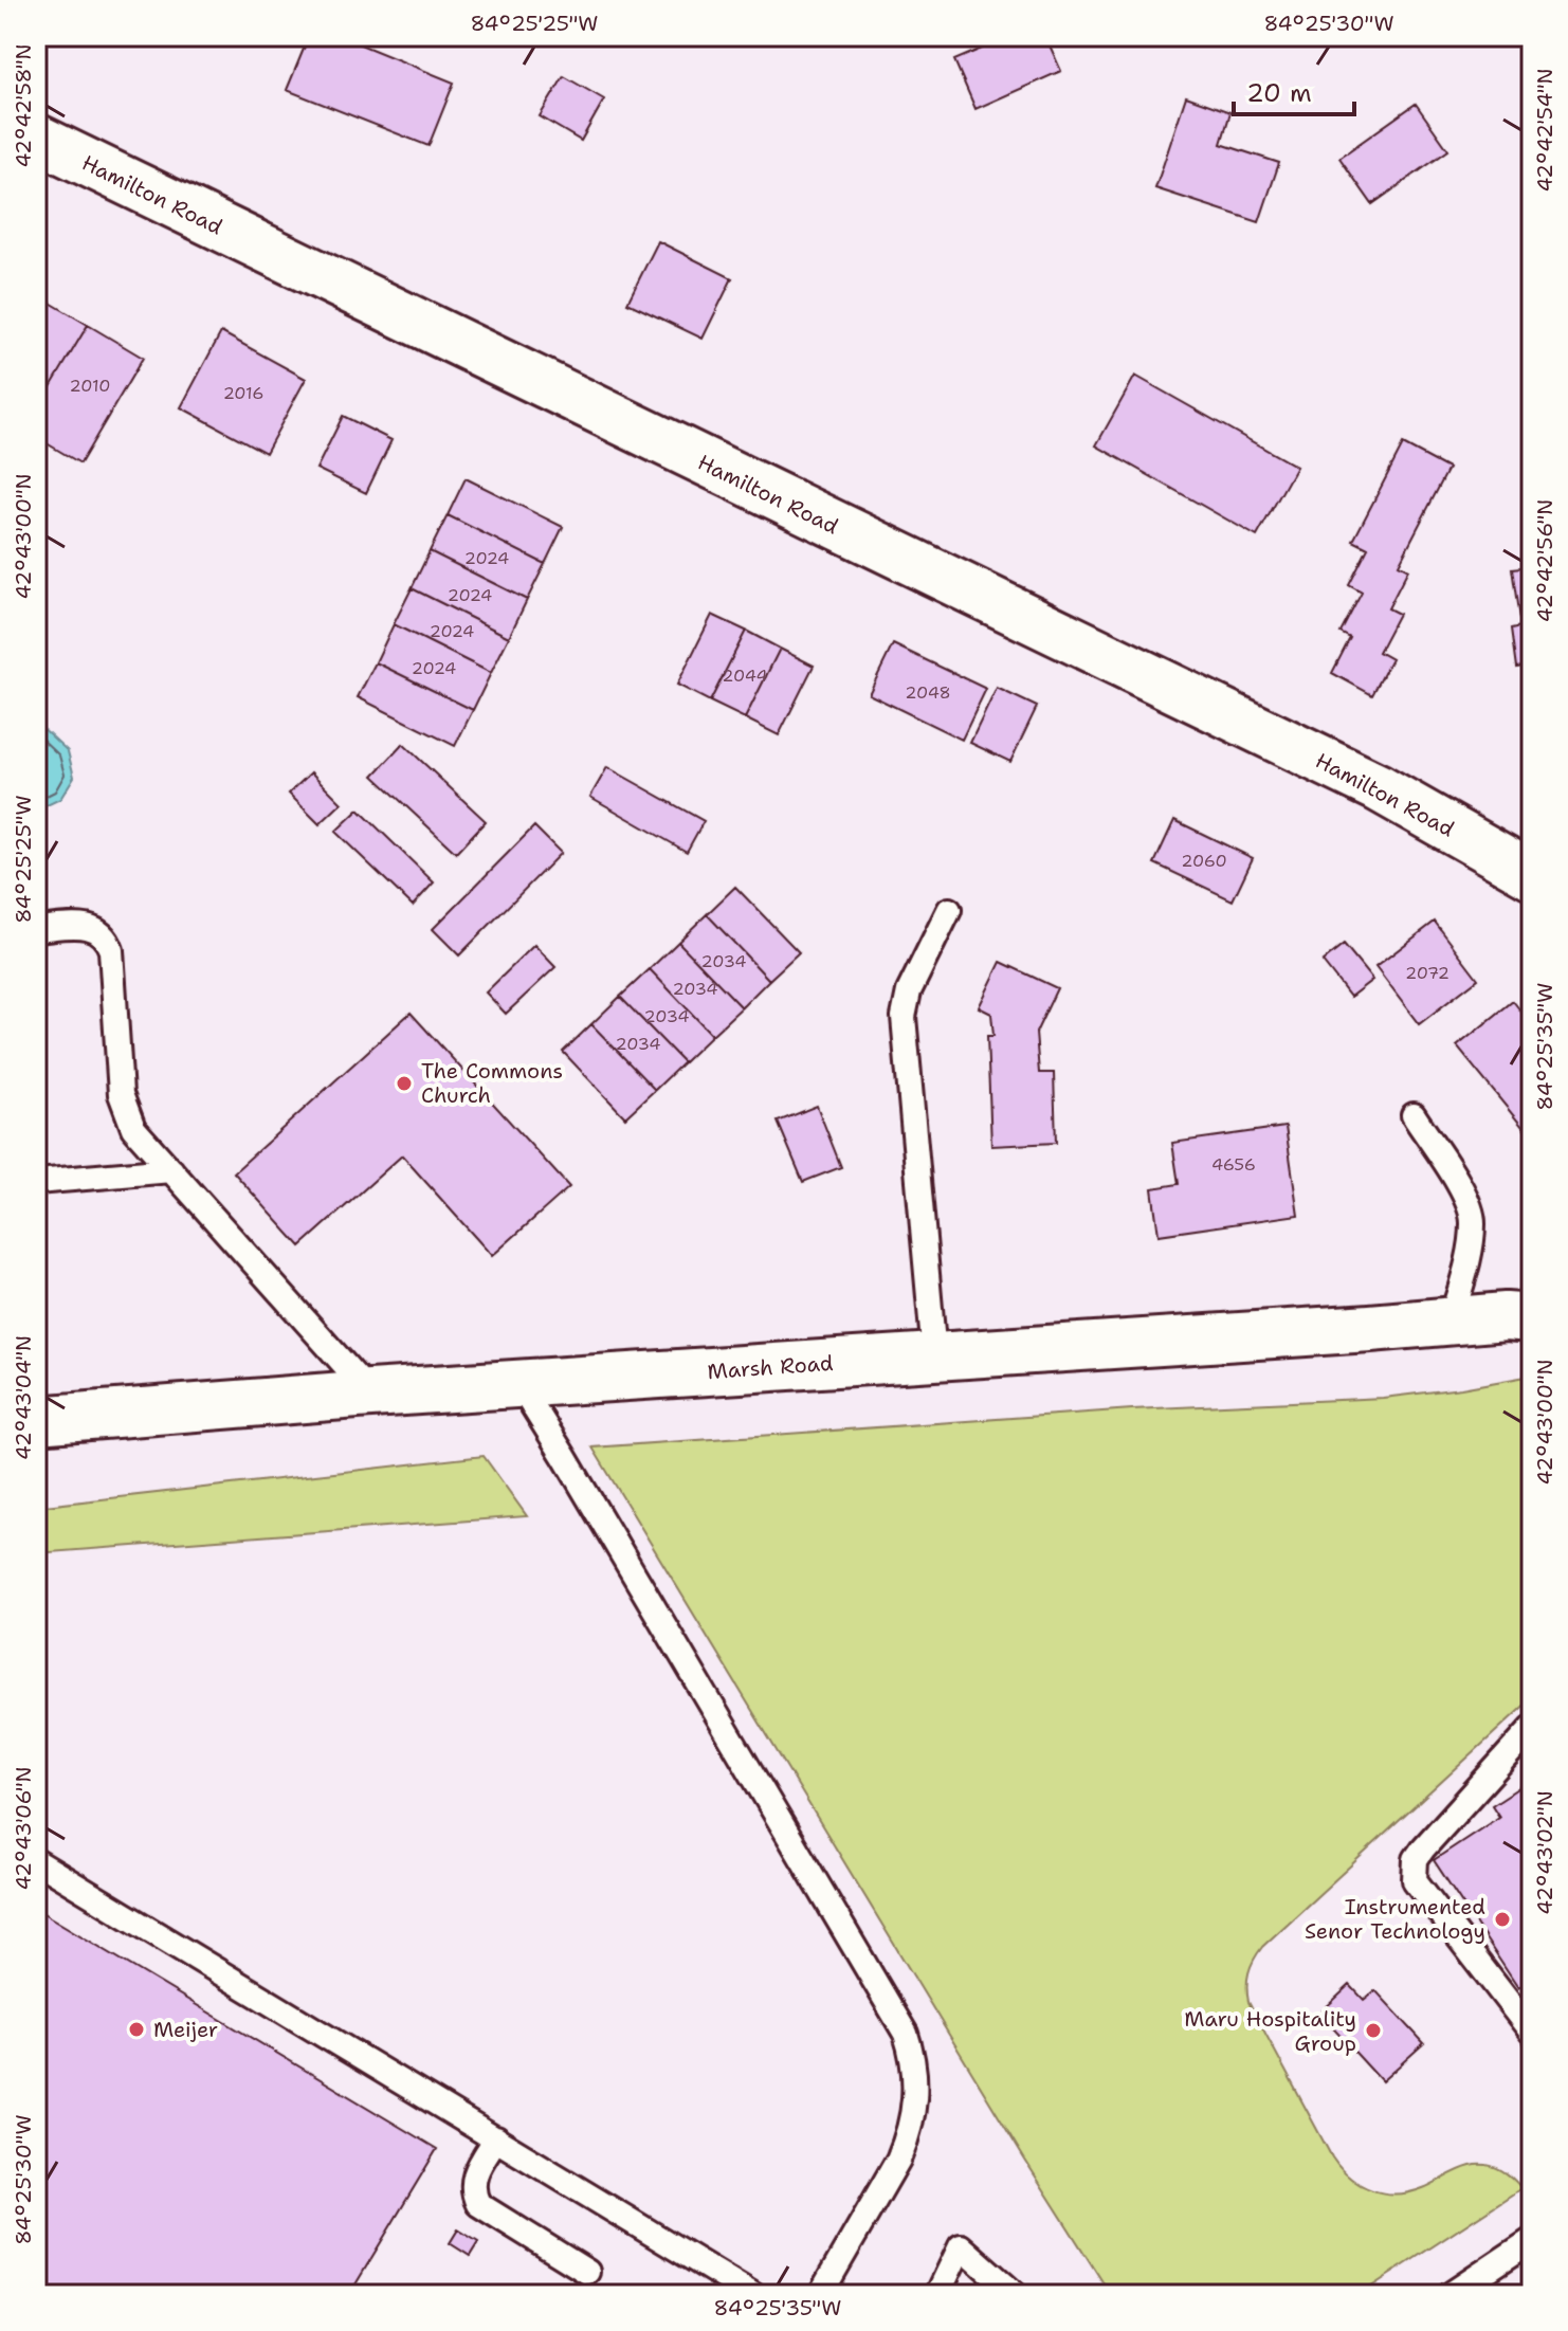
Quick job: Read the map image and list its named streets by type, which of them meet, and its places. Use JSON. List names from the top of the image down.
{
  "streets": {
    "street": ["Hamilton Road", "Marsh Road"]
  },
  "places": [
    "The Commons Church",
    "Instrumented Senor Technology",
    "Meijer",
    "Maru Hospitality Group"
  ],
  "house_numbers": [
    "2010",
    "2016",
    "2024",
    "2024",
    "2024",
    "2024",
    "2044",
    "2048",
    "2060",
    "2034",
    "2072",
    "2034",
    "2034",
    "2034",
    "4656"
  ],
  "scale_bar": "20 m",
  "coordinates": [
    "84°25'25\"W",
    "84°25'30\"W",
    "42°42'58\"N",
    "42°42'54\"N",
    "42°43'00\"N",
    "42°42'56\"N",
    "84°25'35\"W",
    "42°43'04\"N",
    "42°43'06\"N",
    "42°43'02\"N"
  ]
}
